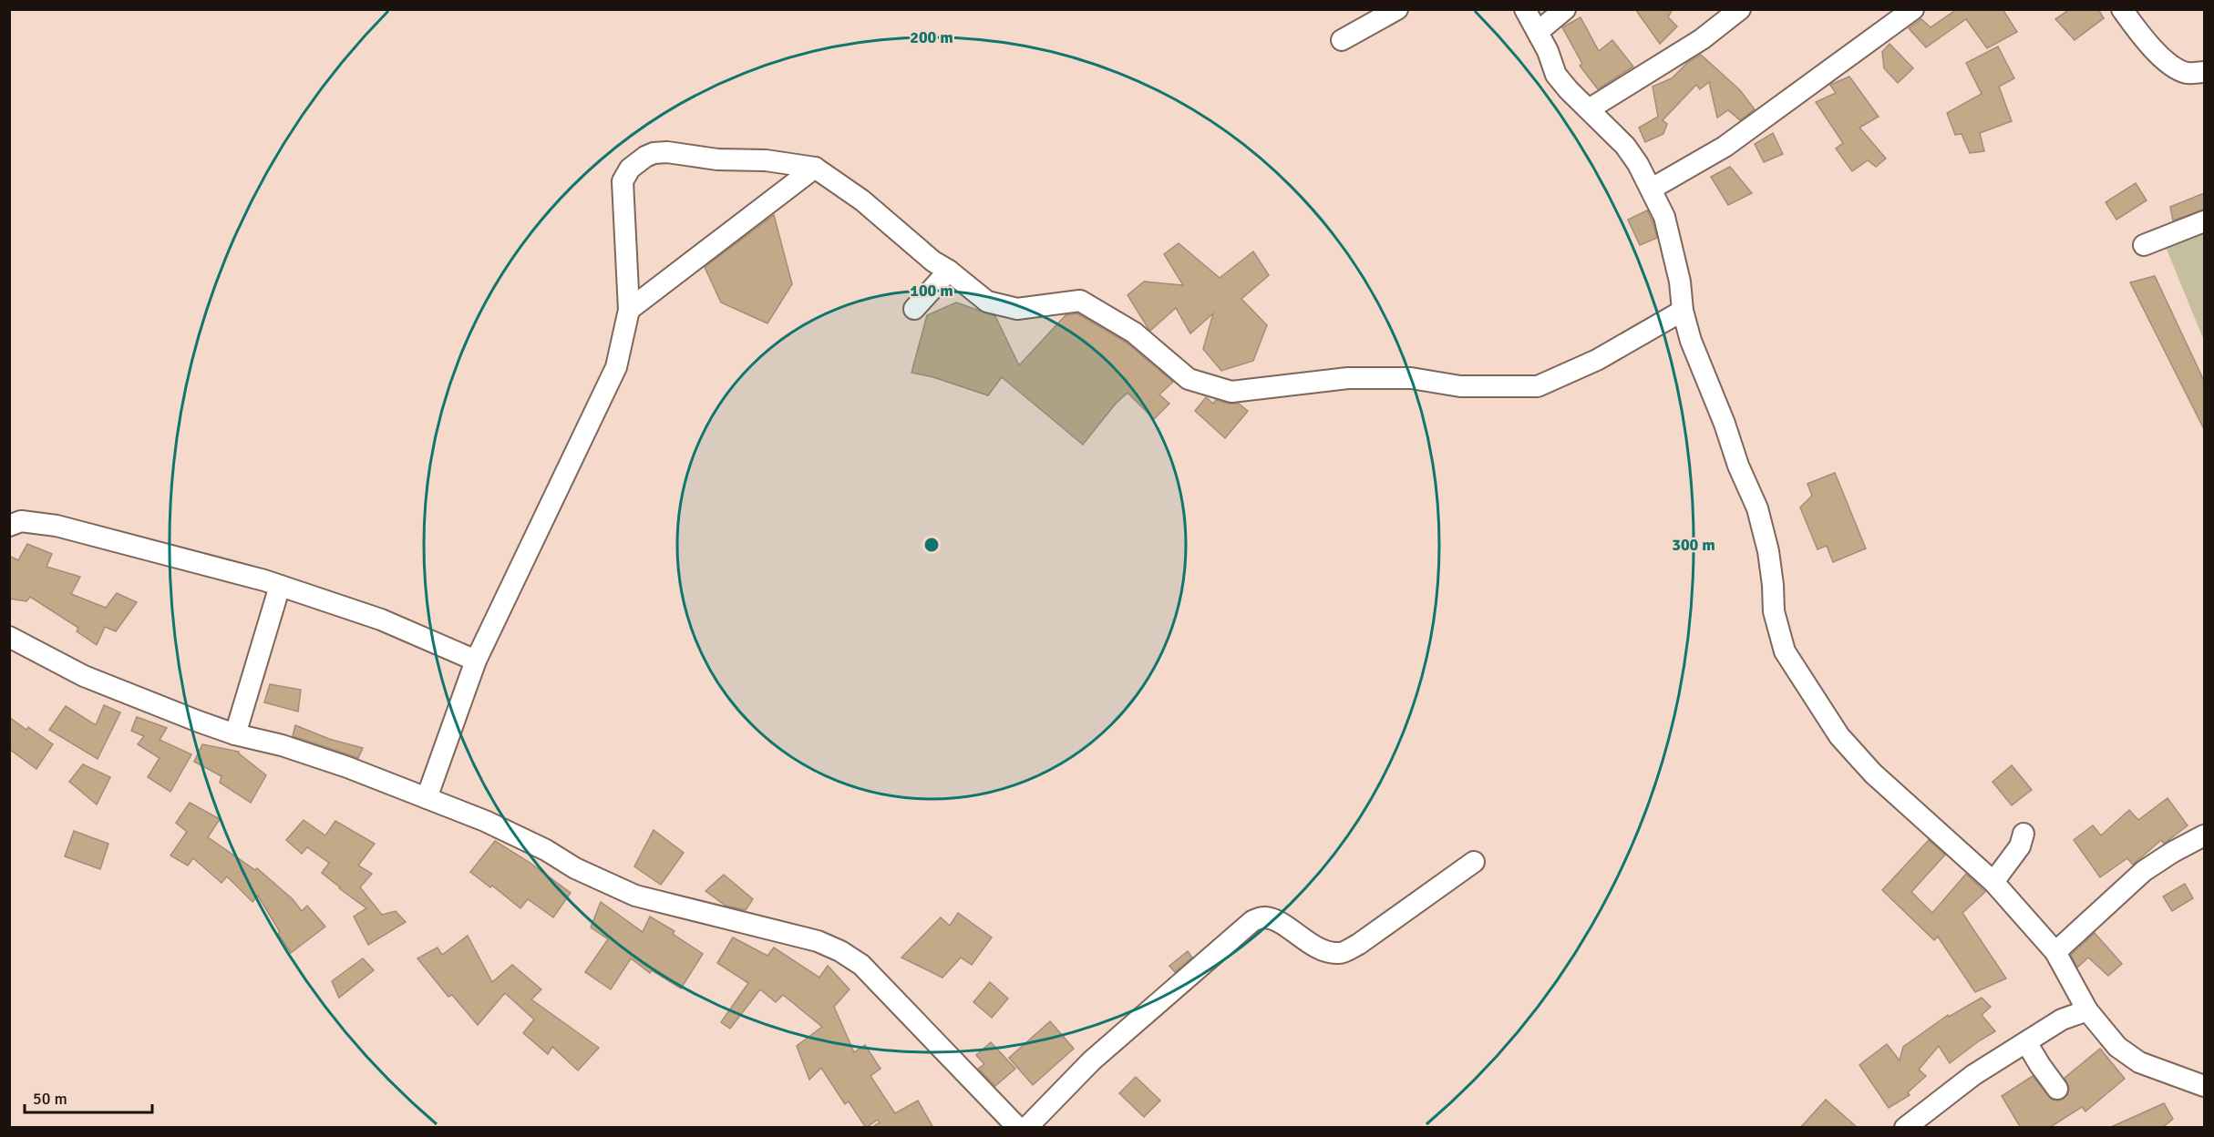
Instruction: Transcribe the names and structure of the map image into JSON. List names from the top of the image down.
{
  "scale_bar": "50 m",
  "rings": ["200 m", "100 m", "300 m"]
}
